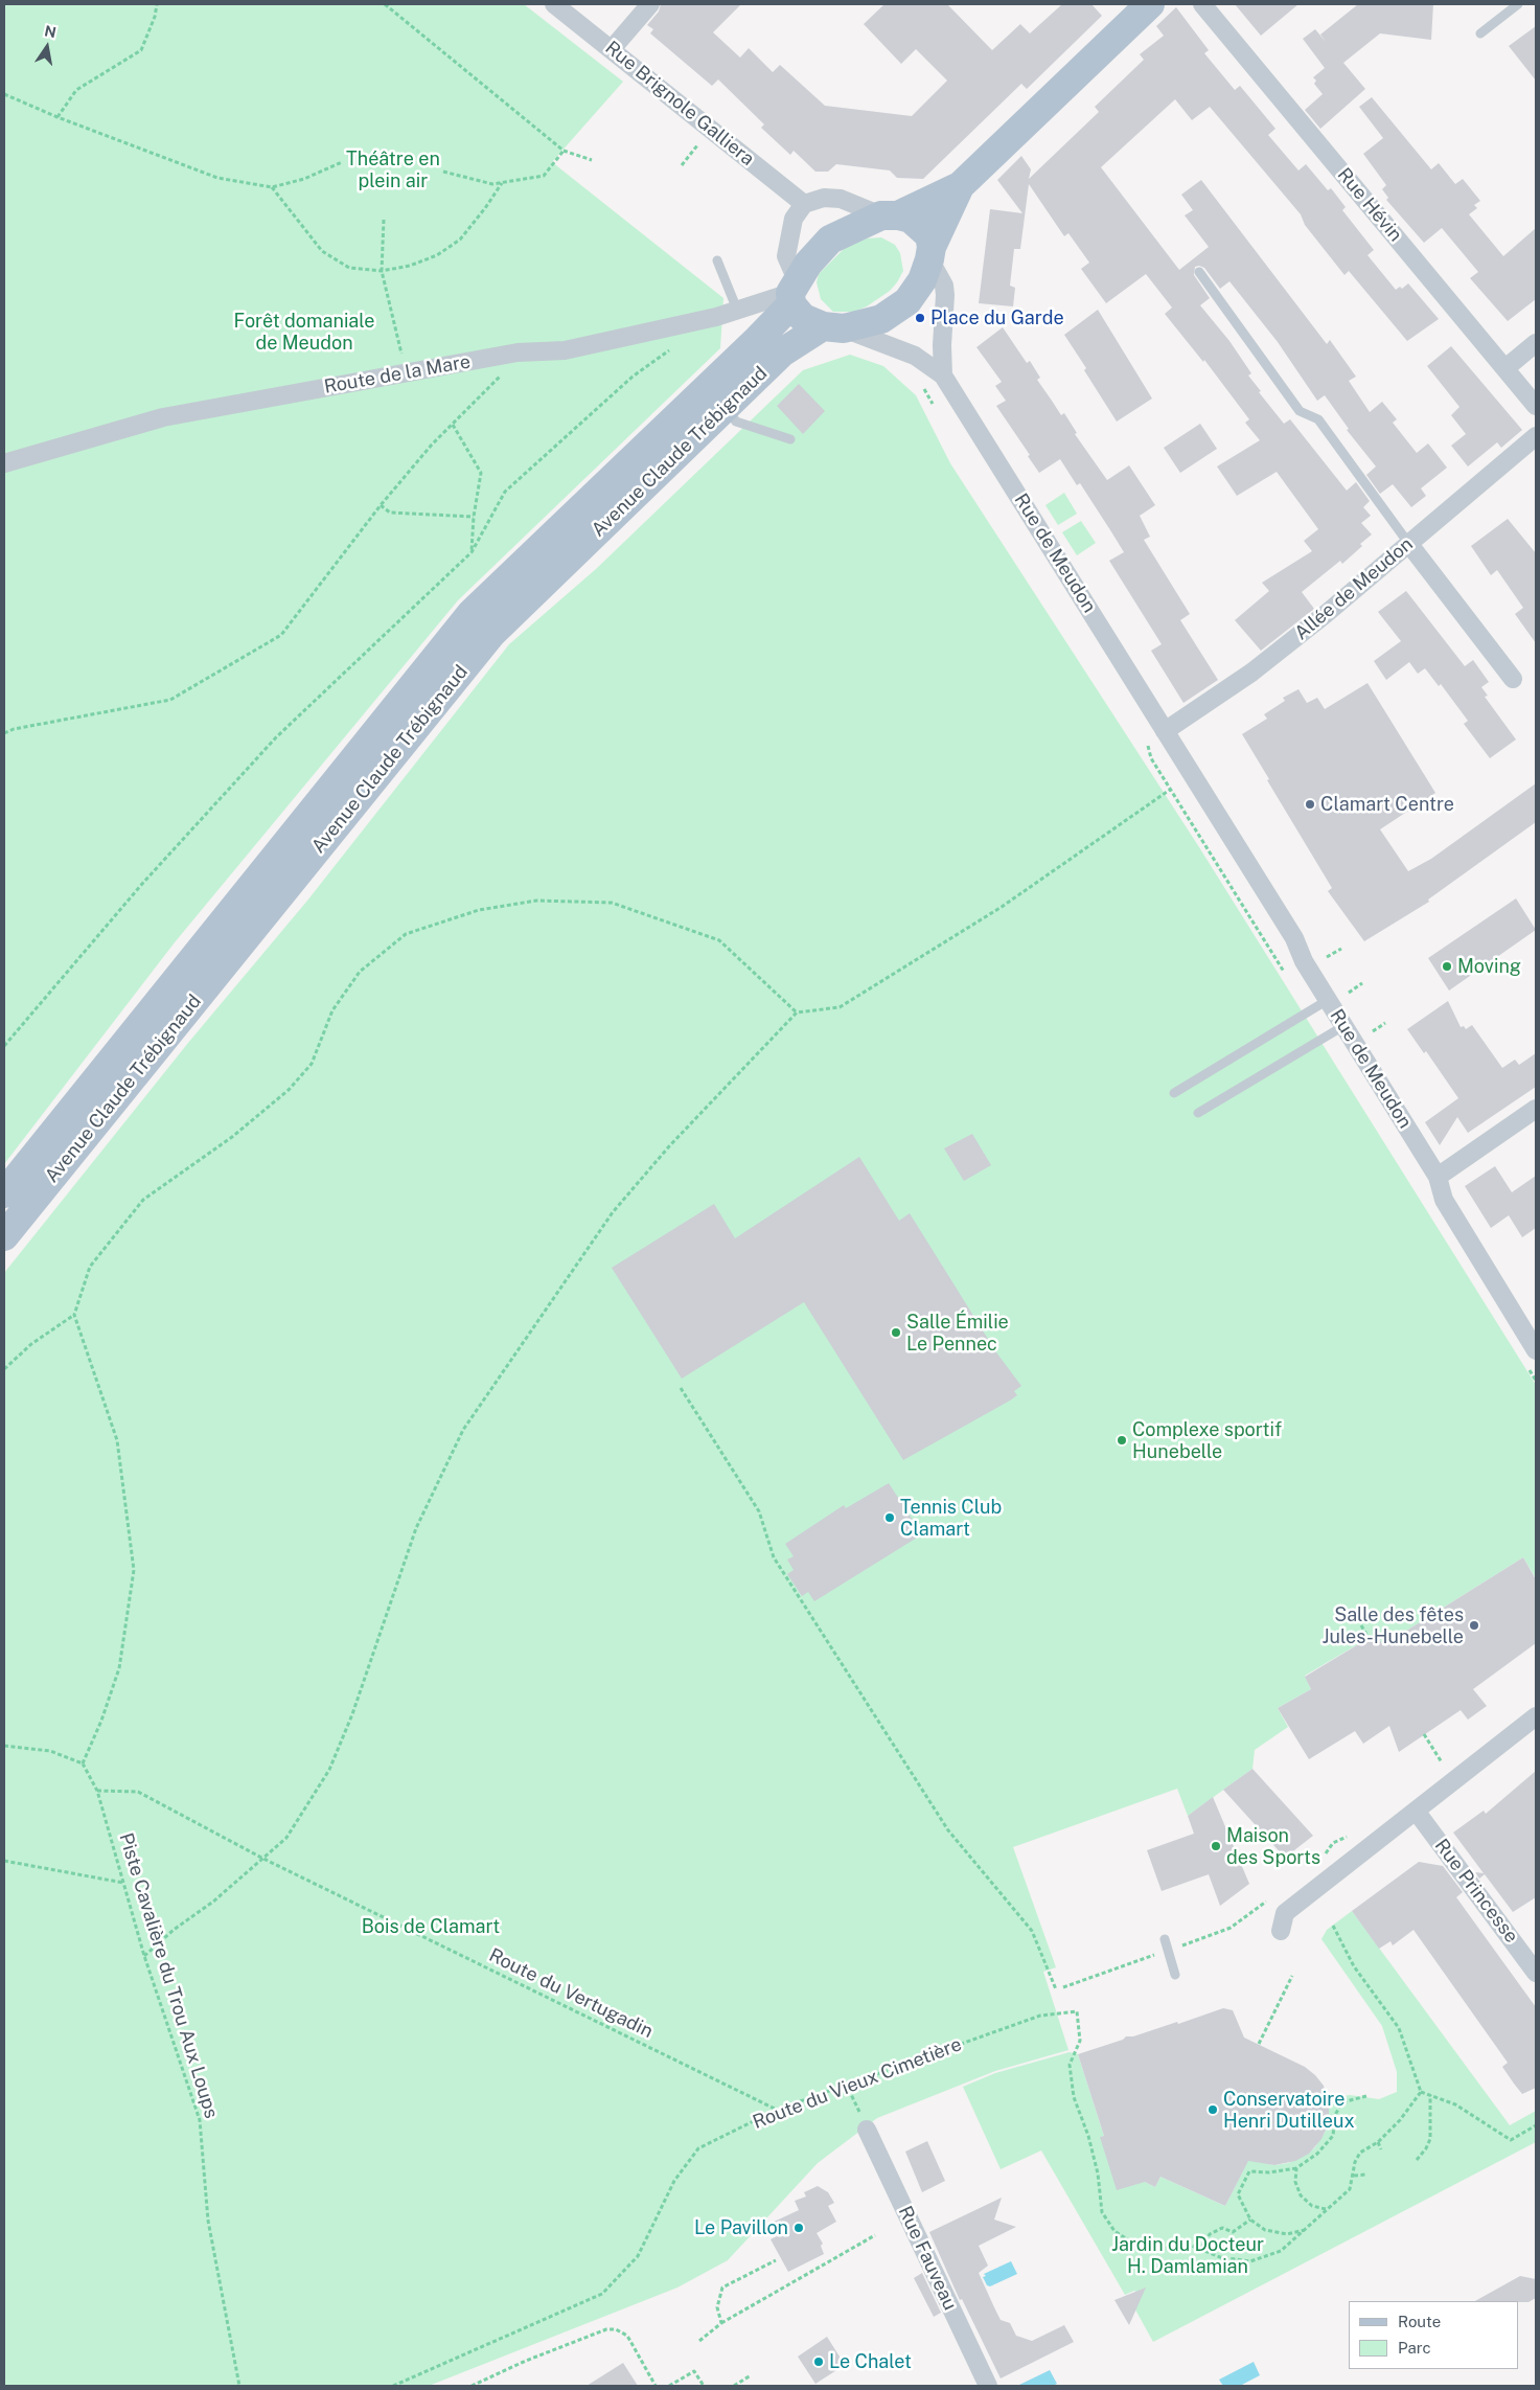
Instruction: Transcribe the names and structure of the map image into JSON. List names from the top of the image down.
{
  "streets": {
    "main road": ["Avenue Claude Trébignaud"],
    "street": [
      "Rue Brignole Galliera",
      "Rue Hévin",
      "Route de la Mare",
      "Rue de Meudon",
      "Allée de Meudon",
      "Rue Princesse",
      "Rue Fauveau"
    ],
    "path": ["Piste Cavalière du Trou Aux Loups", "Route du Vertugadin", "Route du Vieux Cimetière"]
  },
  "crossings": [
    ["Route de la Mare", "Avenue Claude Trébignaud"],
    ["Route de la Mare", "Rue de Meudon"],
    ["Avenue Claude Trébignaud", "Rue de Meudon"],
    ["Rue de Meudon", "Allée de Meudon"],
    ["Piste Cavalière du Trou Aux Loups", "Route du Vertugadin"],
    ["Route du Vertugadin", "Route du Vieux Cimetière"]
  ],
  "parks": [
    "Théâtre en plein air",
    "Forêt domaniale de Meudon",
    "Bois de Clamart",
    "Jardin du Docteur H. Damlamian"
  ],
  "places": [
    "Place du Garde",
    "Clamart Centre",
    "Moving",
    "Salle Émilie Le Pennec",
    "Complexe sportif Hunebelle",
    "Tennis Club Clamart",
    "Salle des fêtes Jules-Hunebelle",
    "Maison des Sports",
    "Conservatoire Henri Dutilleux",
    "Le Pavillon",
    "Le Chalet"
  ],
  "legend": ["Route", "Parc"],
  "north": "top"
}
